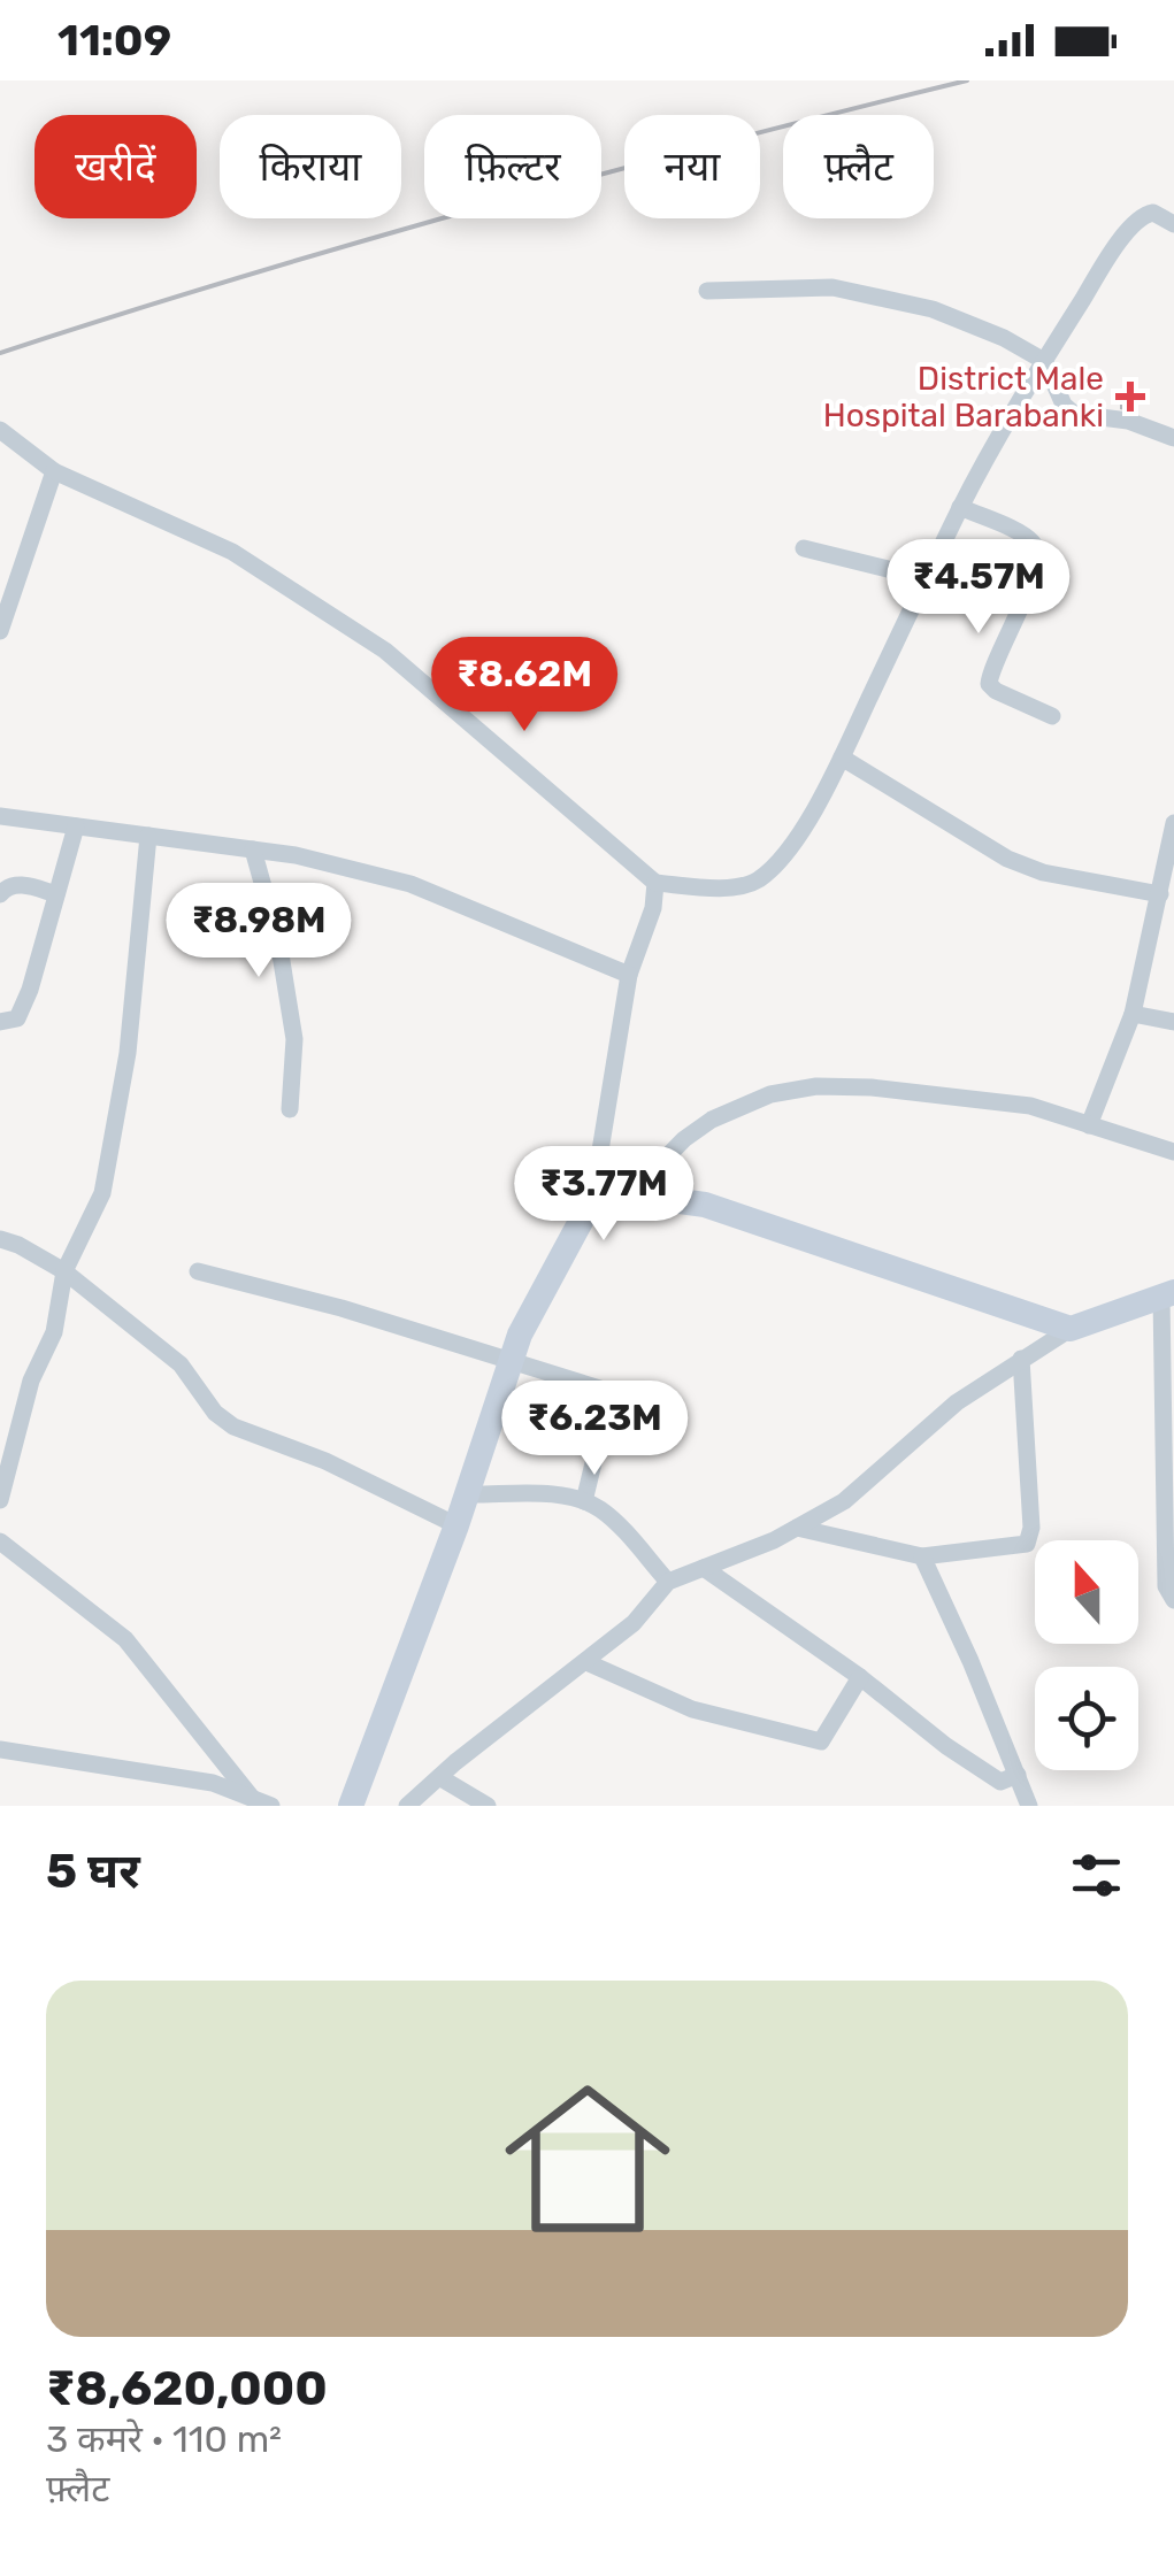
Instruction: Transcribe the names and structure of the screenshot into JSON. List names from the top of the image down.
{
  "places": {
    "health": ["District Male Hospital Barabanki"]
  },
  "north": "top",
  "page": {
    "status": "11:09",
    "chip": [
      "खरीदें",
      "किराया",
      "फ़िल्टर",
      "नया",
      "फ़्लैट"
    ],
    "price": [
      "₹4.57M",
      "₹8.62M",
      "₹8.98M",
      "₹3.77M",
      "₹6.23M"
    ],
    "heading": "5 घर",
    "list": [
      {
        "name": "₹8,620,000",
        "note": "3 कमरे · 110 m² · फ़्लैट"
      }
    ]
  }
}
